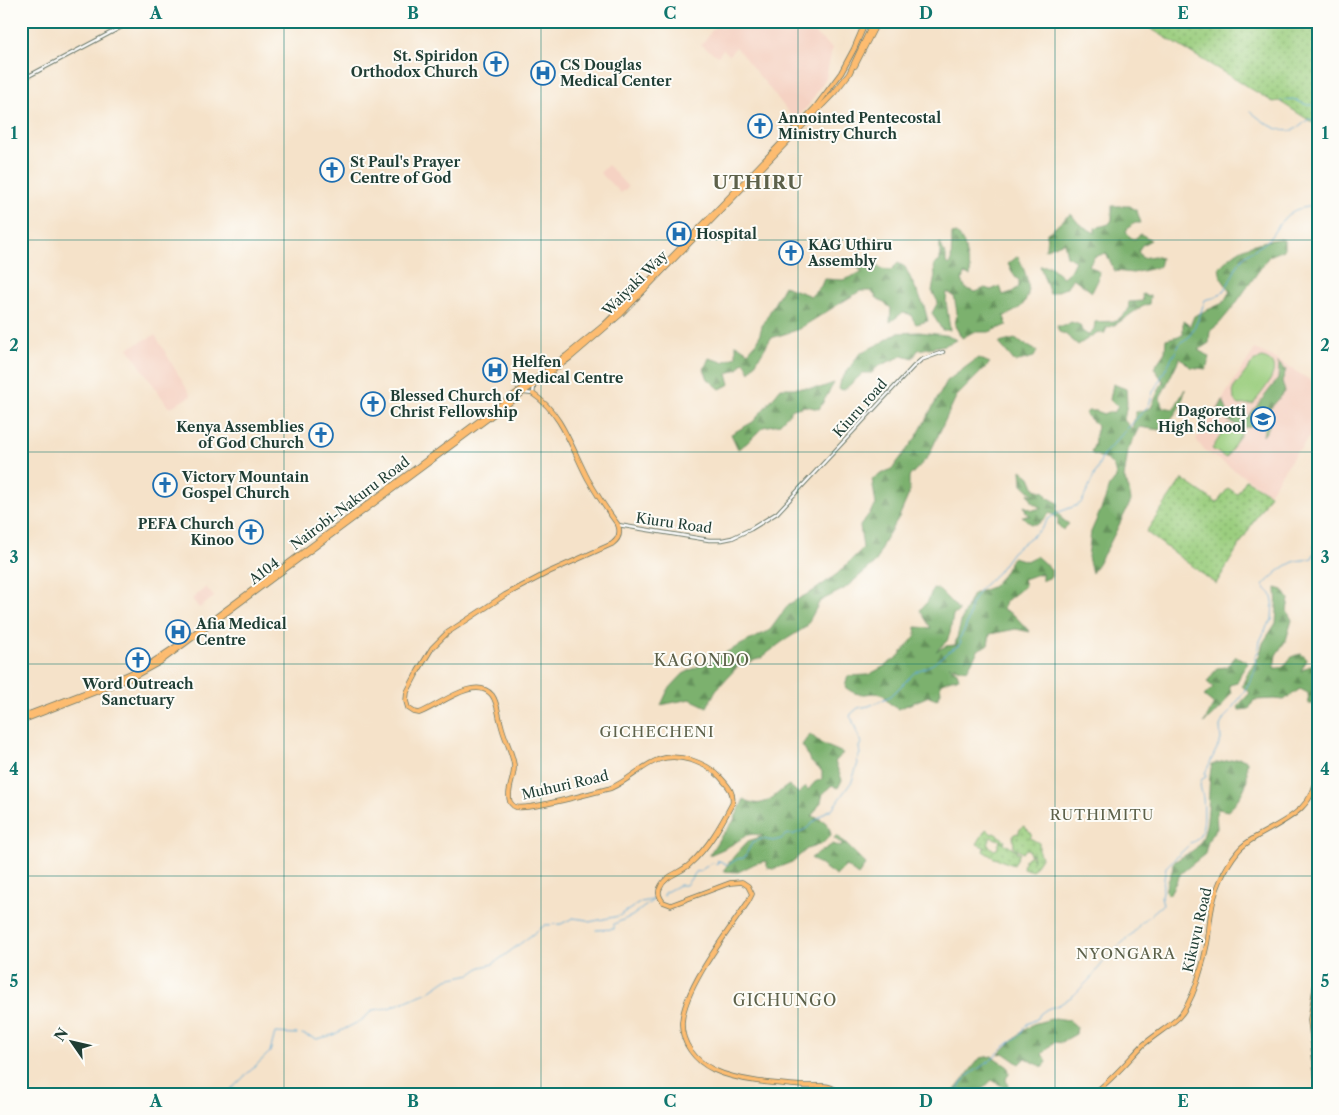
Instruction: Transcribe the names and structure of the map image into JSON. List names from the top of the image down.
{
  "streets": {
    "highway": ["Waiyaki Way", "Nairobi-Nakuru Road"],
    "main road": ["Muhuri Road", "Kikuyu Road"],
    "street": ["Kiuru road", "Kiuru Road"]
  },
  "crossings": [
    ["Waiyaki Way", "Nairobi-Nakuru Road"],
    ["Kiuru road", "Kiuru Road"],
    ["Kiuru Road", "Muhuri Road"]
  ],
  "districts": [
    "UTHIRU",
    "KAGONDO",
    "GICHECHENI",
    "RUTHIMITU",
    "NYONGARA",
    "GICHUNGO"
  ],
  "places": {
    "church": [
      "St. Spiridon Orthodox Church",
      "Annointed Pentecostal Ministry Church",
      "St Paul's Prayer Centre of God",
      "KAG Uthiru Assembly",
      "Blessed Church of Christ Fellowship",
      "Kenya Assemblies of God Church",
      "Victory Mountain Gospel Church",
      "PEFA Church Kinoo",
      "Word Outreach Sanctuary"
    ],
    "hospital": [
      "CS Douglas Medical Center",
      "Hospital",
      "Helfen Medical Centre",
      "Afia Medical Centre"
    ],
    "school or university": ["Dagoretti High School"]
  },
  "north": "top left",
  "grid": {
    "columns": [
      "A",
      "B",
      "C",
      "D",
      "E"
    ],
    "rows": [
      "1",
      "2",
      "3",
      "4",
      "5"
    ]
  }
}
